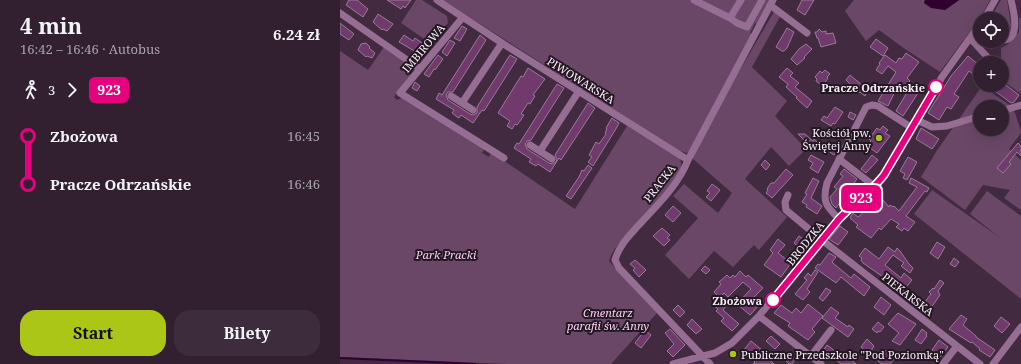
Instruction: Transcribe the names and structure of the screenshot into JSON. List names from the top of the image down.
{
  "streets": {
    "street": [
      "IMBIROWA",
      "PIWOWARSKA",
      "PRACKA",
      "BRODZKA",
      "PIEKARSKA"
    ]
  },
  "crossings": [
    ["IMBIROWA", "PIWOWARSKA"],
    ["PIWOWARSKA", "PRACKA"],
    ["PRACKA", "BRODZKA"],
    ["BRODZKA", "PIEKARSKA"]
  ],
  "parks": ["Park Pracki", "Cmentarz parafii św. Anny"],
  "places": [
    "Pracze Odrzańskie",
    "Kościół pw. Świętej Anny",
    "Zbożowa",
    "Publiczne Przedszkole \"Pod Poziomką\""
  ],
  "lines": ["bus line 923"],
  "page": {
    "heading": ["4 min", "16:42 – 16:46 · Autobus", "6.24 zł"],
    "on_map": "923",
    "map_buttons": ["+", "−"],
    "legs": ["3", "923"],
    "list": [
      {
        "name": "Zbożowa",
        "value": "16:45"
      },
      {
        "name": "Pracze Odrzańskie",
        "value": "16:46"
      }
    ],
    "buttons": ["Start", "Bilety"]
  }
}
